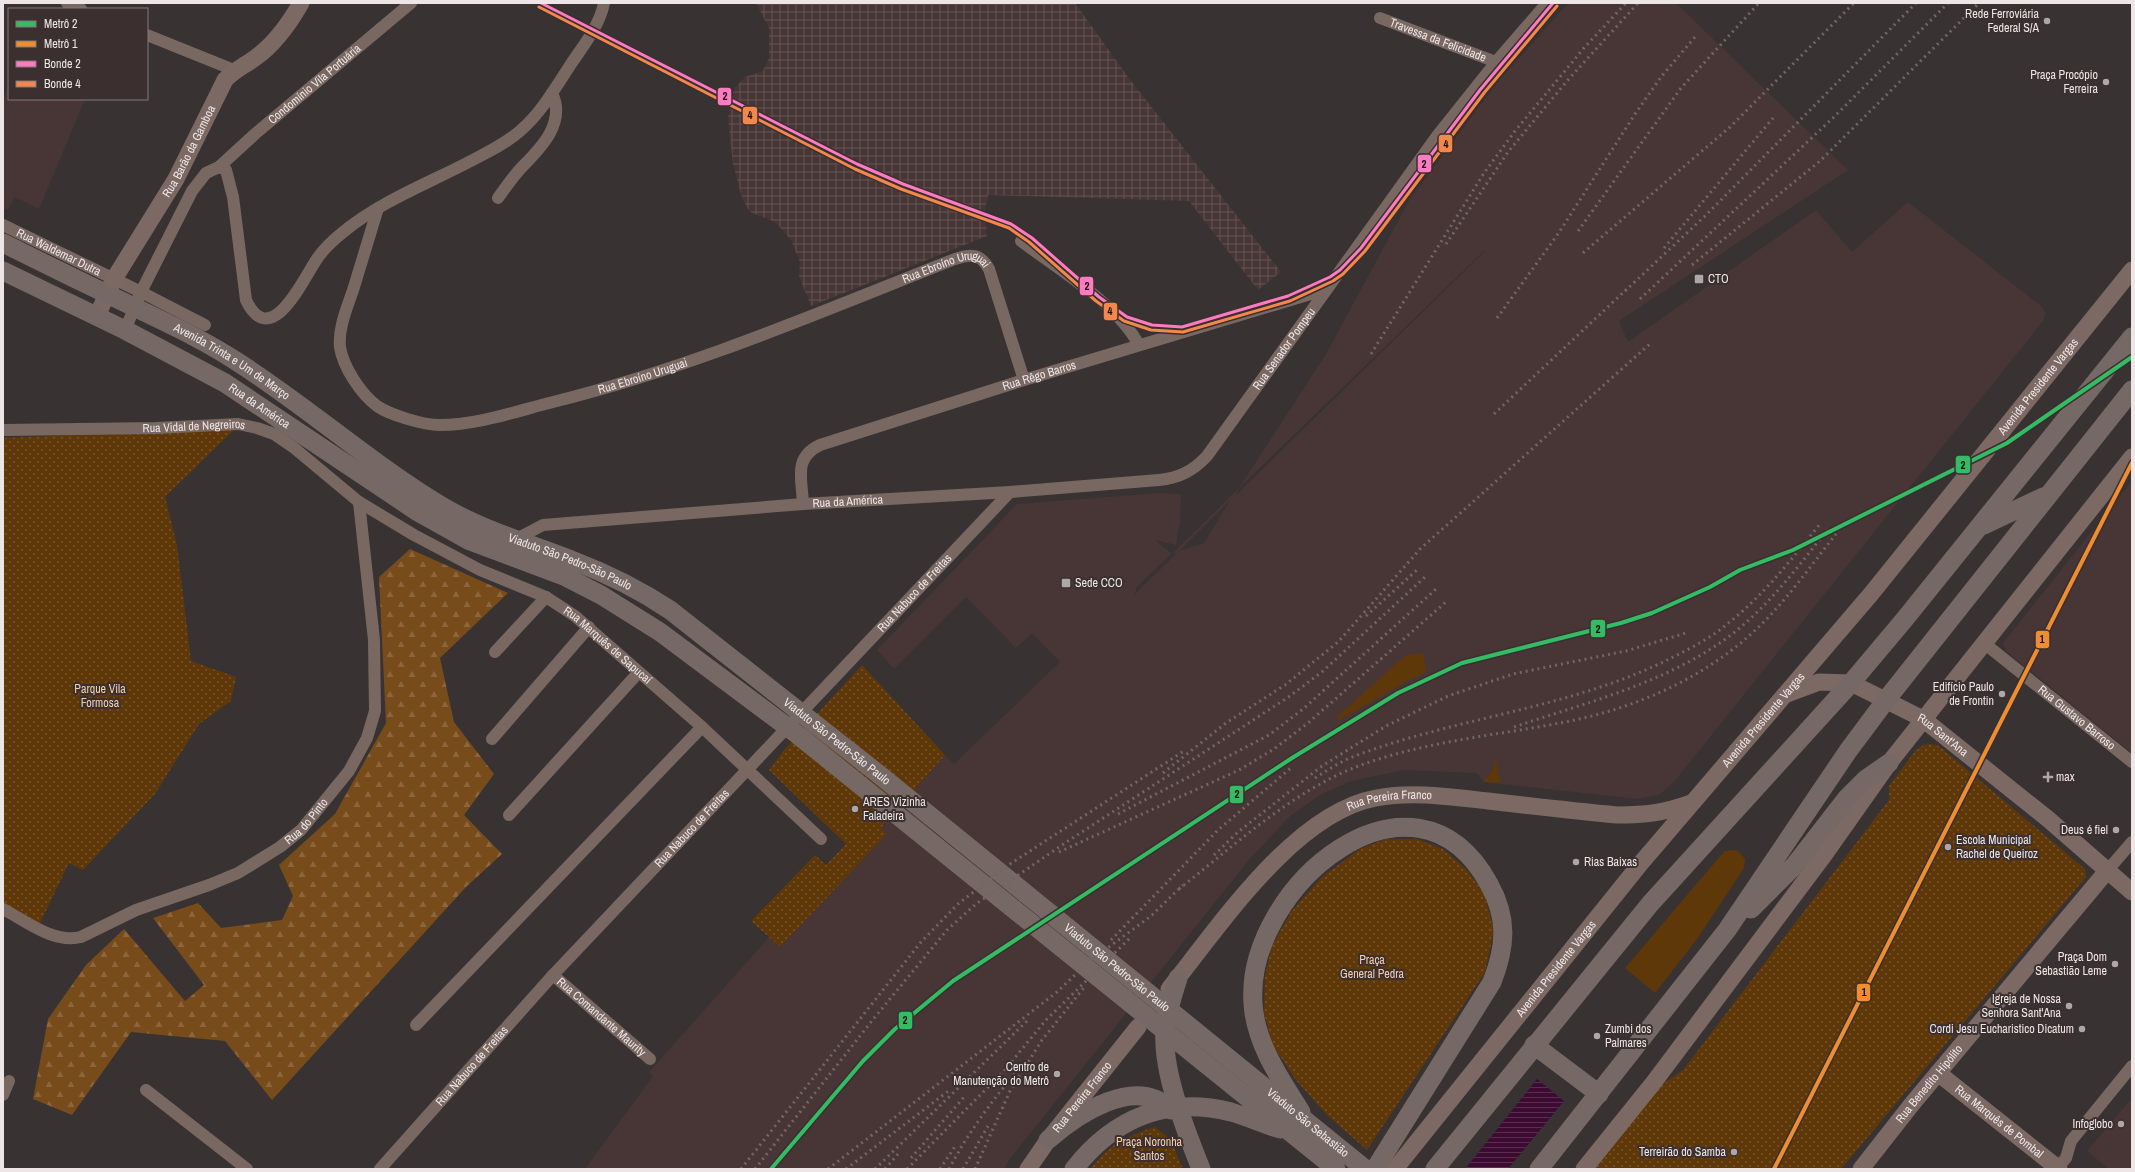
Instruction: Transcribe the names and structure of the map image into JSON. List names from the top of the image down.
{
  "streets": {
    "main road": [
      "Rua Barão da Gamboa",
      "Avenida Trinta e Um de Março",
      "Avenida Presidente Vargas",
      "Rua da América",
      "Viaduto São Pedro-São Paulo",
      "Rua Sant'Ana",
      "Rua Pereira Franco",
      "Rua Benedito Hipólito",
      "Rua Marquês de Pombal",
      "Viaduto São Sebastião"
    ],
    "street": [
      "Travessa da Felicidade",
      "Condomínio Vila Portuária",
      "Rua Waldemar Dutra",
      "Rua Ebroíno Uruguai",
      "Rua Senador Pompeu",
      "Rua Rêgo Barros",
      "Rua Vidal de Negreiros",
      "Rua Nabuco de Freitas",
      "Rua Marquês de Sapucaí",
      "Rua Gustavo Barroso",
      "Rua do Pinto",
      "Rua Comandante Maurity"
    ]
  },
  "crossings": [
    ["Travessa da Felicidade", "Rua Senador Pompeu"],
    ["Condomínio Vila Portuária", "Rua Waldemar Dutra"],
    ["Condomínio Vila Portuária", "Rua da América"],
    ["Rua Barão da Gamboa", "Rua Waldemar Dutra"],
    ["Rua Barão da Gamboa", "Rua da América"],
    ["Rua Ebroíno Uruguai", "Rua Rêgo Barros"],
    ["Rua Senador Pompeu", "Rua Rêgo Barros"],
    ["Rua Senador Pompeu", "Rua da América"],
    ["Avenida Trinta e Um de Março", "Viaduto São Pedro-São Paulo"],
    ["Rua Rêgo Barros", "Rua da América"],
    ["Avenida Presidente Vargas", "Rua Sant'Ana"],
    ["Avenida Presidente Vargas", "Rua Pereira Franco"],
    ["Rua da América", "Viaduto São Pedro-São Paulo"],
    ["Rua da América", "Rua Nabuco de Freitas"],
    ["Rua Vidal de Negreiros", "Rua Marquês de Sapucaí"],
    ["Rua Vidal de Negreiros", "Rua do Pinto"],
    ["Viaduto São Pedro-São Paulo", "Viaduto São Sebastião"],
    ["Rua Nabuco de Freitas", "Rua Marquês de Sapucaí"],
    ["Rua Nabuco de Freitas", "Rua Comandante Maurity"],
    ["Rua Marquês de Sapucaí", "Rua do Pinto"],
    ["Rua Sant'Ana", "Rua Benedito Hipólito"],
    ["Rua Benedito Hipólito", "Rua Marquês de Pombal"]
  ],
  "parks": ["Parque Vila Formosa", "Praça General Pedra", "Praça Noronha Santos"],
  "places": {
    "other": [
      "Rede Ferroviária Federal S/A",
      "Praça Procópio Ferreira",
      "Edifício Paulo de Frontin",
      "ARES Vizinha Faladeira",
      "Deus é fiel",
      "Escola Municipal Rachel de Queiroz",
      "Rias Baixas",
      "Praça Dom Sebastião Leme",
      "Igreja de Nossa Senhora Sant'Ana",
      "Cordi Jesu Eucharistico Dicatum",
      "Zumbi dos Palmares",
      "Centro de Manutenção do Metrô",
      "Infoglobo",
      "Terreirão do Samba"
    ],
    "transit": ["CTO", "Sede CCO"],
    "health": ["max"]
  },
  "lines": [
    "tram line 2",
    "tram line 4",
    "metro line 2",
    "metro line 1"
  ],
  "legend": [
    "Metrô 2",
    "Metrô 1",
    "Bonde 2",
    "Bonde 4"
  ]
}
